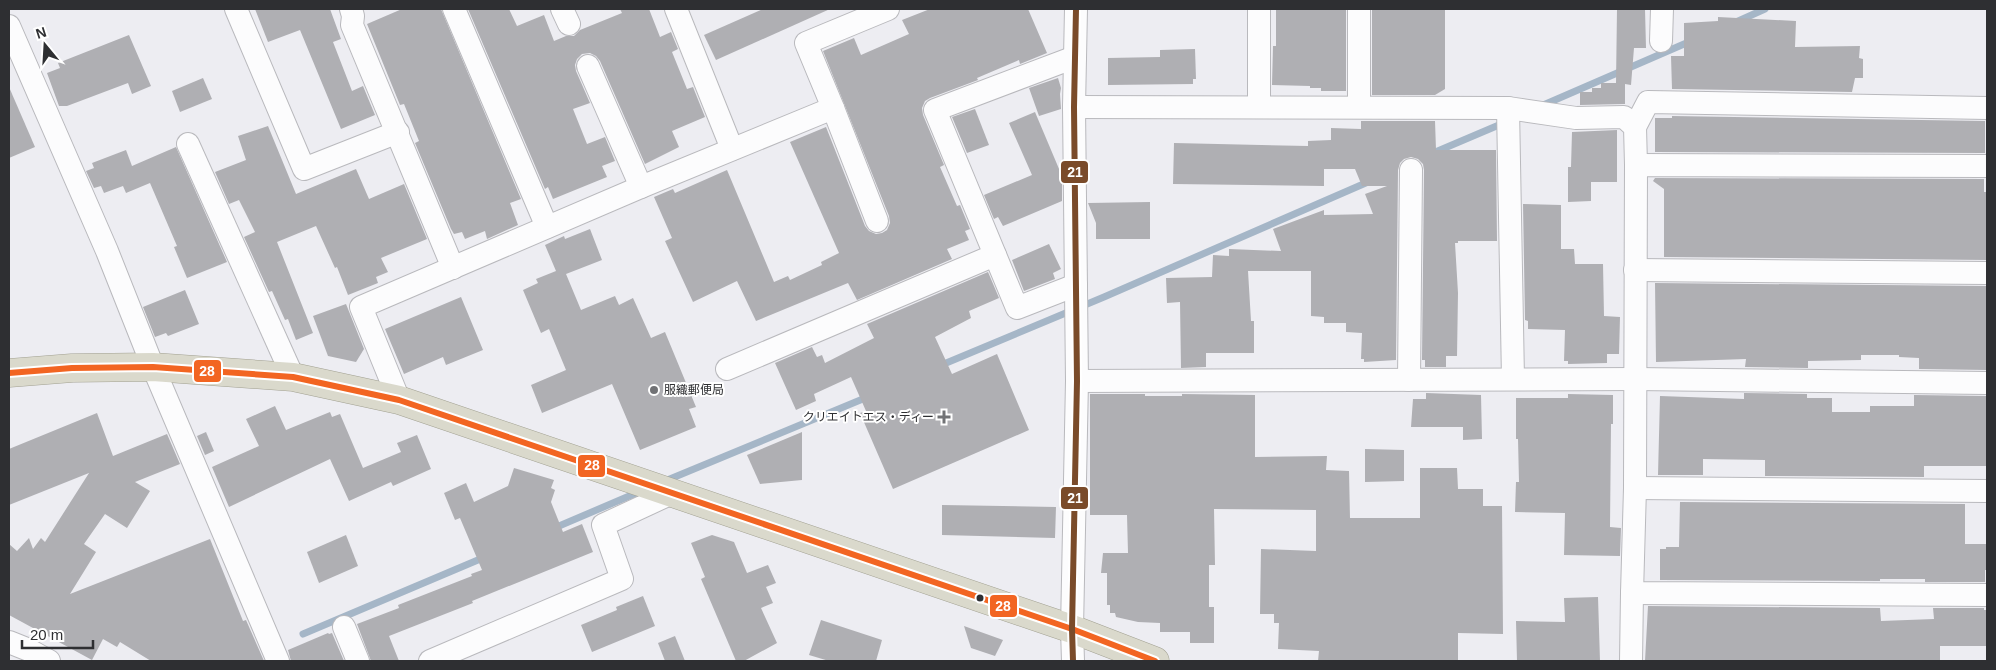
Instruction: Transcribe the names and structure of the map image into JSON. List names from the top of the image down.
{
  "places": {
    "other": ["服織郵便局"],
    "health": ["クリエイトエス・ディー"]
  },
  "lines": ["transit line 21", "transit line 28"],
  "scale_bar": "20 m",
  "north": "top"
}
